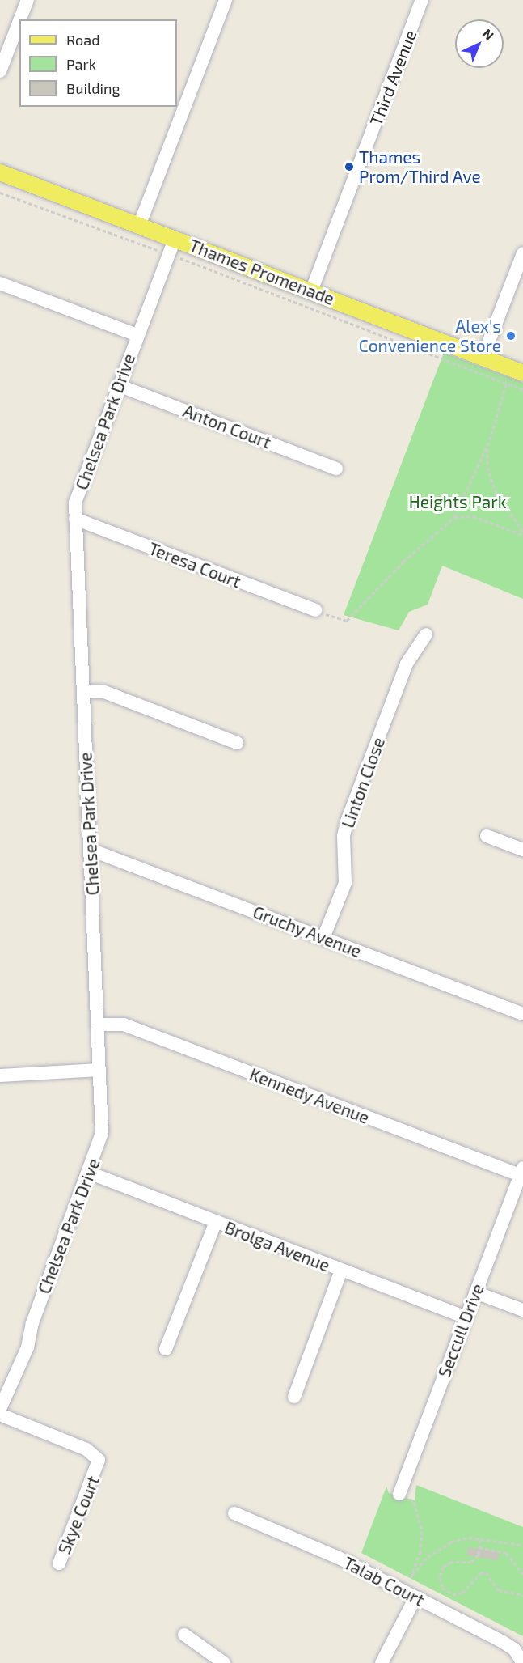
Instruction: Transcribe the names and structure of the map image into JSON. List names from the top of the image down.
{
  "streets": {
    "main road": ["Thames Promenade"],
    "street": [
      "Third Avenue",
      "Chelsea Park Drive",
      "Anton Court",
      "Teresa Court",
      "Linton Close",
      "Gruchy Avenue",
      "Kennedy Avenue",
      "Brolga Avenue",
      "Seccull Drive",
      "Skye Court",
      "Talab Court"
    ]
  },
  "crossings": [
    ["Third Avenue", "Thames Promenade"],
    ["Thames Promenade", "Chelsea Park Drive"],
    ["Chelsea Park Drive", "Anton Court"],
    ["Chelsea Park Drive", "Teresa Court"],
    ["Chelsea Park Drive", "Gruchy Avenue"],
    ["Chelsea Park Drive", "Kennedy Avenue"],
    ["Chelsea Park Drive", "Brolga Avenue"],
    ["Linton Close", "Gruchy Avenue"],
    ["Kennedy Avenue", "Seccull Drive"],
    ["Brolga Avenue", "Seccull Drive"]
  ],
  "parks": ["Heights Park"],
  "places": ["Thames Prom/Third Ave", "Alex's Convenience Store"],
  "legend": ["Road", "Park", "Building"],
  "north": "top right"
}
